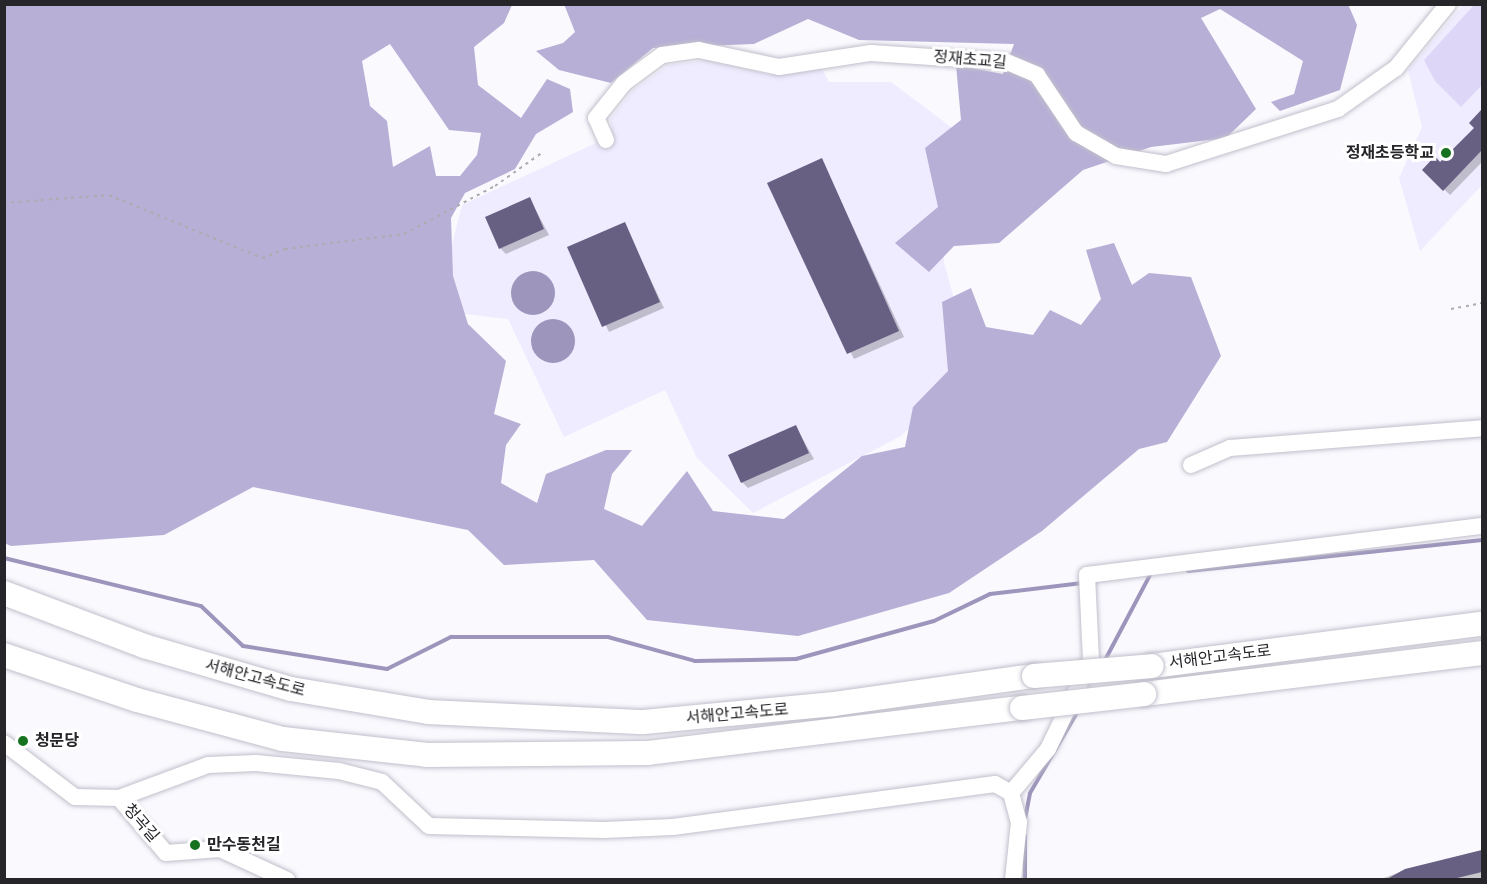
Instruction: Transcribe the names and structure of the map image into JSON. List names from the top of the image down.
{
  "streets": {
    "highway": ["서해안고속도로"],
    "street": ["정재초교길", "청곡길"]
  },
  "places": ["정재초등학교", "청문당", "만수동천길"]
}
